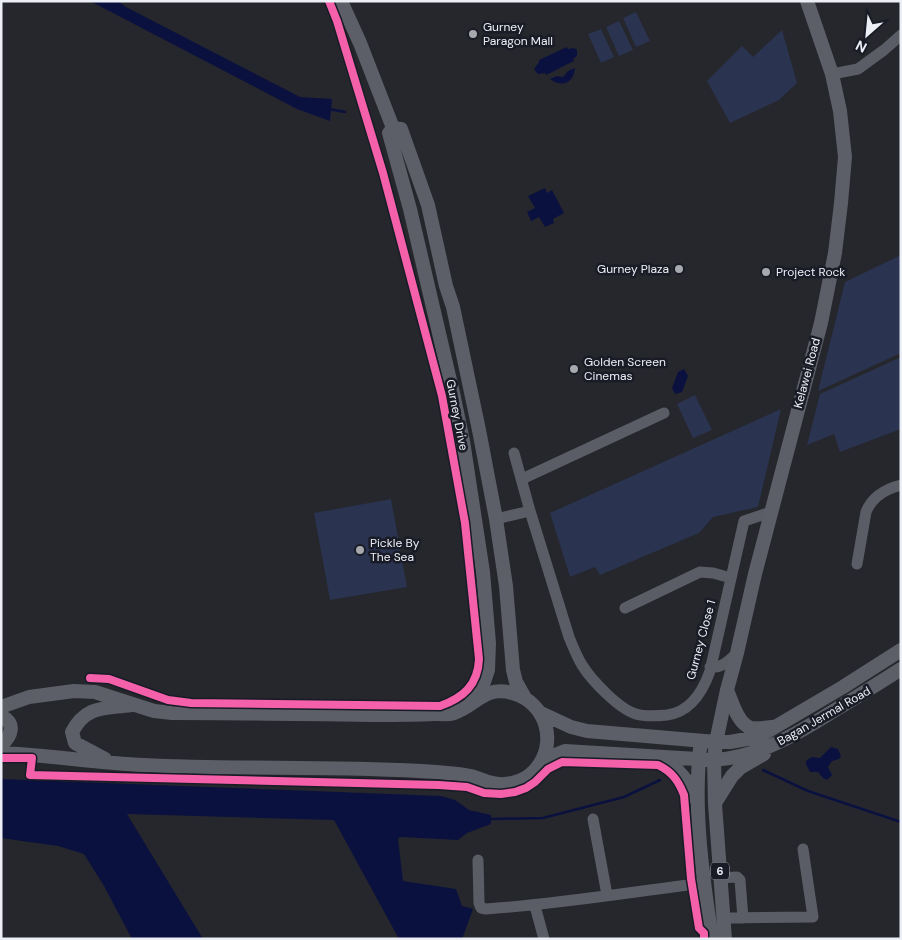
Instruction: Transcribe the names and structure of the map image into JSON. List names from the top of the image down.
{
  "streets": {
    "main road": [
      "Kelawei Road",
      "Gurney Drive",
      "Bagan Jermal Road",
      "6"
    ],
    "street": ["Gurney Close 1"]
  },
  "crossings": [
    ["Kelawei Road", "Gurney Close 1"],
    ["Kelawei Road", "Bagan Jermal Road"],
    ["Kelawei Road", "6"],
    ["Bagan Jermal Road", "6"]
  ],
  "places": [
    "Gurney Paragon Mall",
    "Gurney Plaza",
    "Project Rock",
    "Golden Screen Cinemas",
    "Pickle By The Sea"
  ],
  "north": "bottom left"
}
